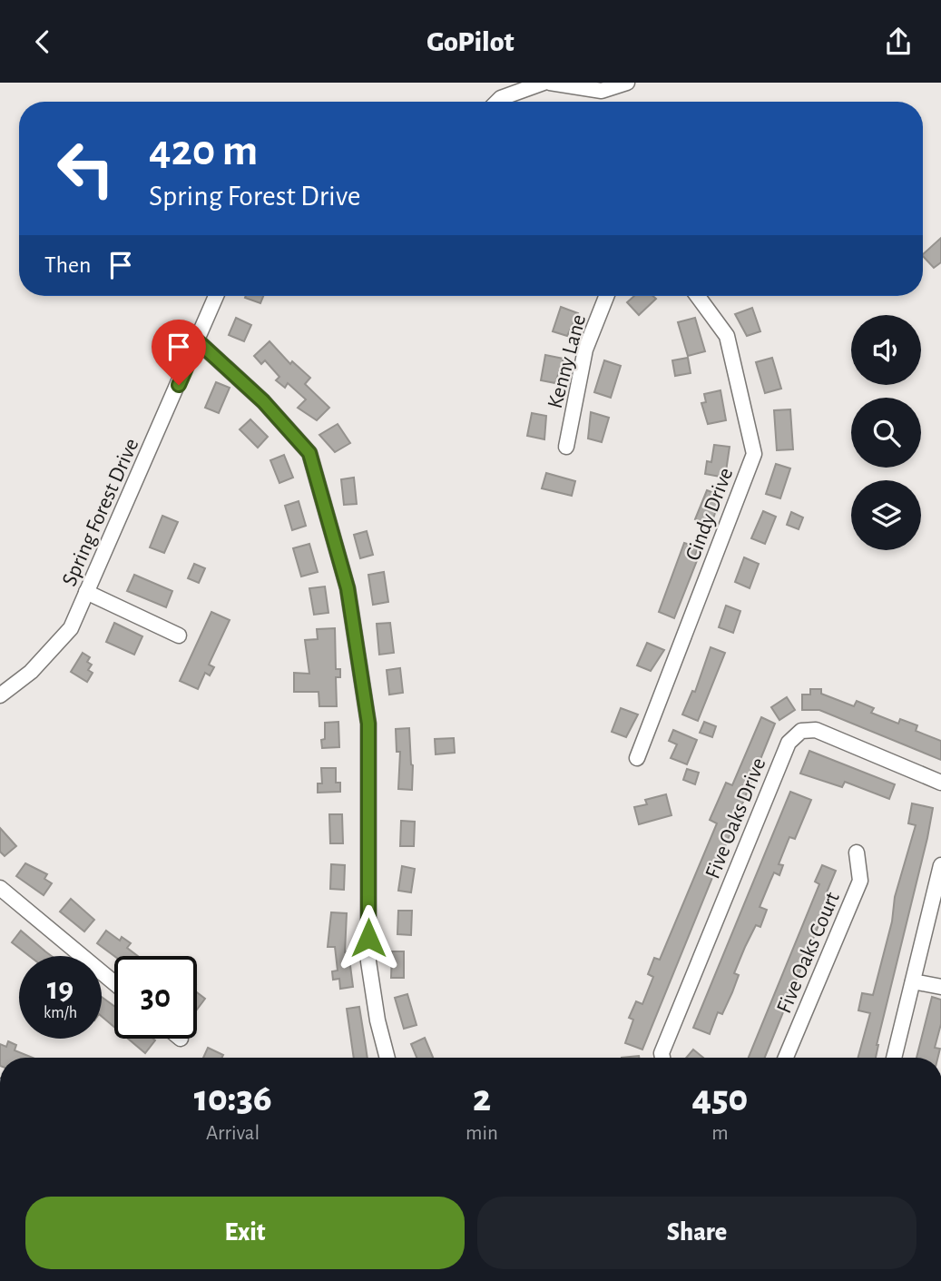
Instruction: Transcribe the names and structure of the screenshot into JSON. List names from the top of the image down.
{
  "streets": {
    "street": [
      "Kenny Lane",
      "Spring Forest Drive",
      "Cindy Drive",
      "Five Oaks Drive",
      "Five Oaks Court"
    ]
  },
  "page": {
    "header": "GoPilot",
    "turn": ["420 m", "Spring Forest Drive"],
    "then": "Then",
    "speed": "19 km/h",
    "limit": "30",
    "eta": [
      "10:36",
      "Arrival",
      "2",
      "min",
      "450",
      "m"
    ],
    "buttons": ["Exit", "Share"]
  }
}
